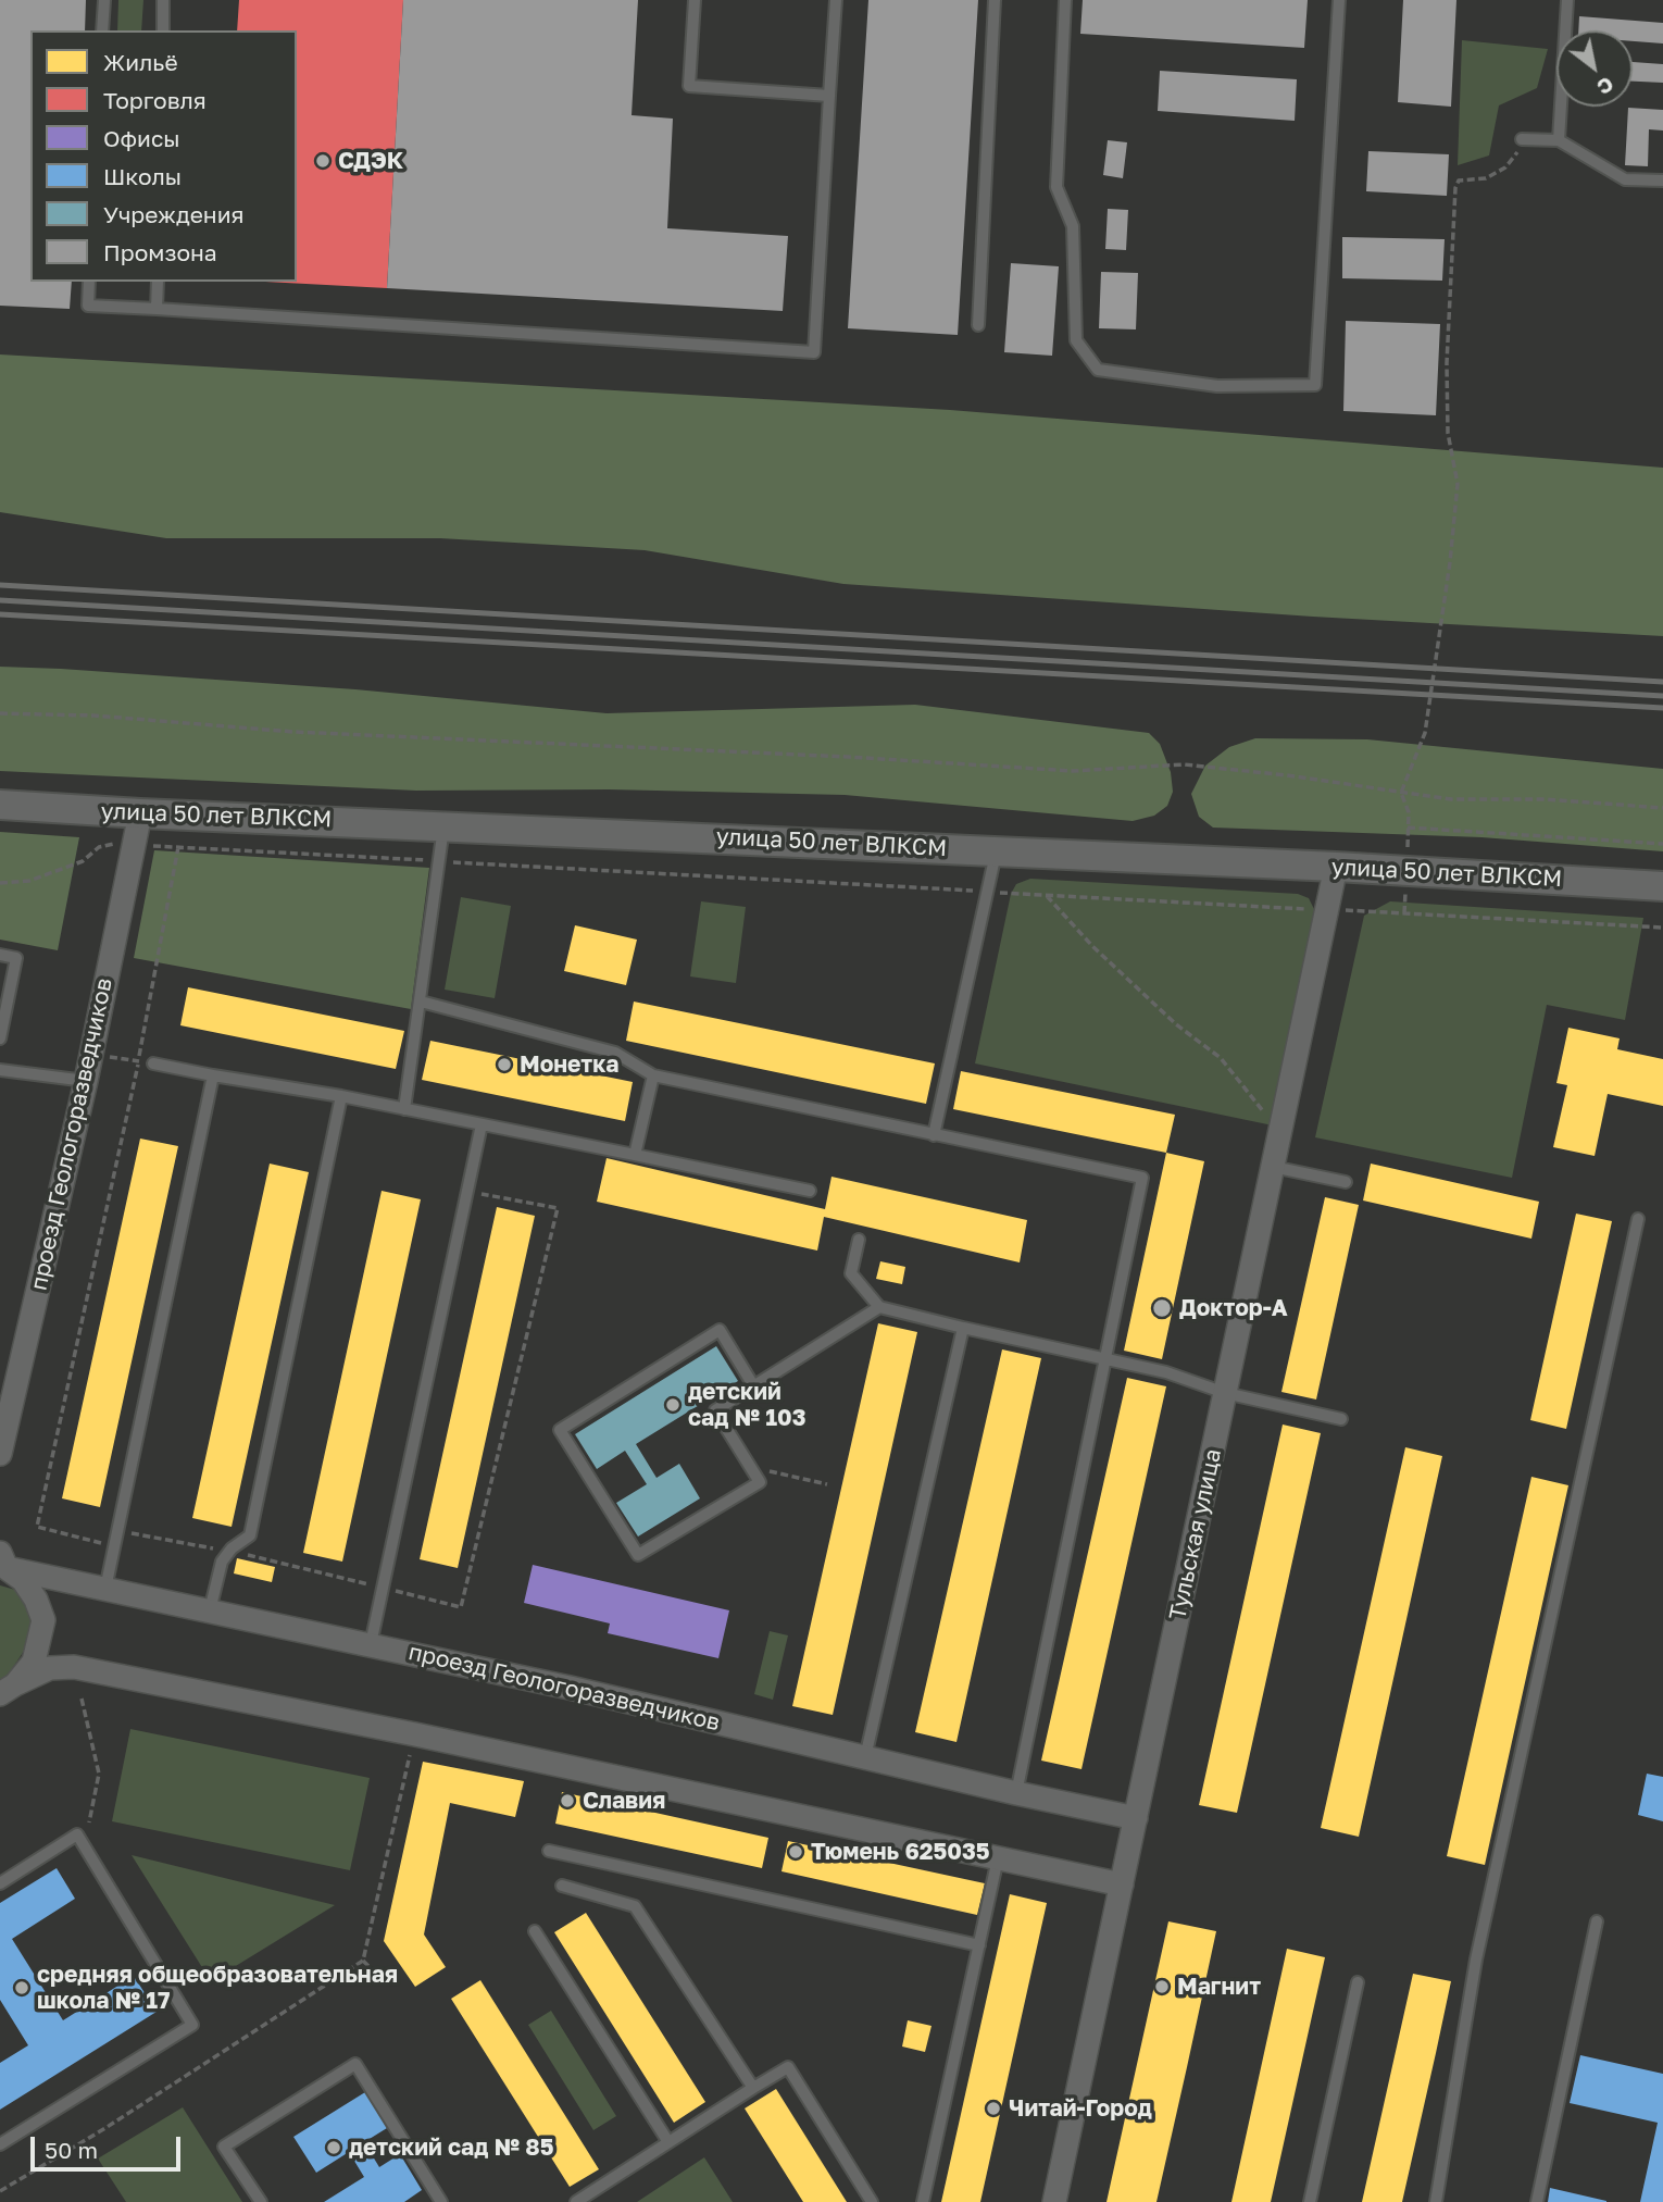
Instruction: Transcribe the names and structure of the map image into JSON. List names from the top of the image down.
{
  "streets": {
    "street": ["улица 50 лет ВЛКСМ", "проезд Геологоразведчиков", "Тульская улица"]
  },
  "crossings": [
    ["улица 50 лет ВЛКСМ", "проезд Геологоразведчиков"],
    ["улица 50 лет ВЛКСМ", "Тульская улица"],
    ["проезд Геологоразведчиков", "Тульская улица"]
  ],
  "places": [
    "СДЭК",
    "Монетка",
    "Доктор-А",
    "детский сад № 103",
    "Славия",
    "Тюмень 625035",
    "Магнит",
    "средняя общеобразовательная школа № 17",
    "Читай-Город",
    "детский сад № 85"
  ],
  "legend": [
    "Жильё",
    "Торговля",
    "Офисы",
    "Школы",
    "Учреждения",
    "Промзона"
  ],
  "scale_bar": "50 m",
  "north": "bottom right"
}
